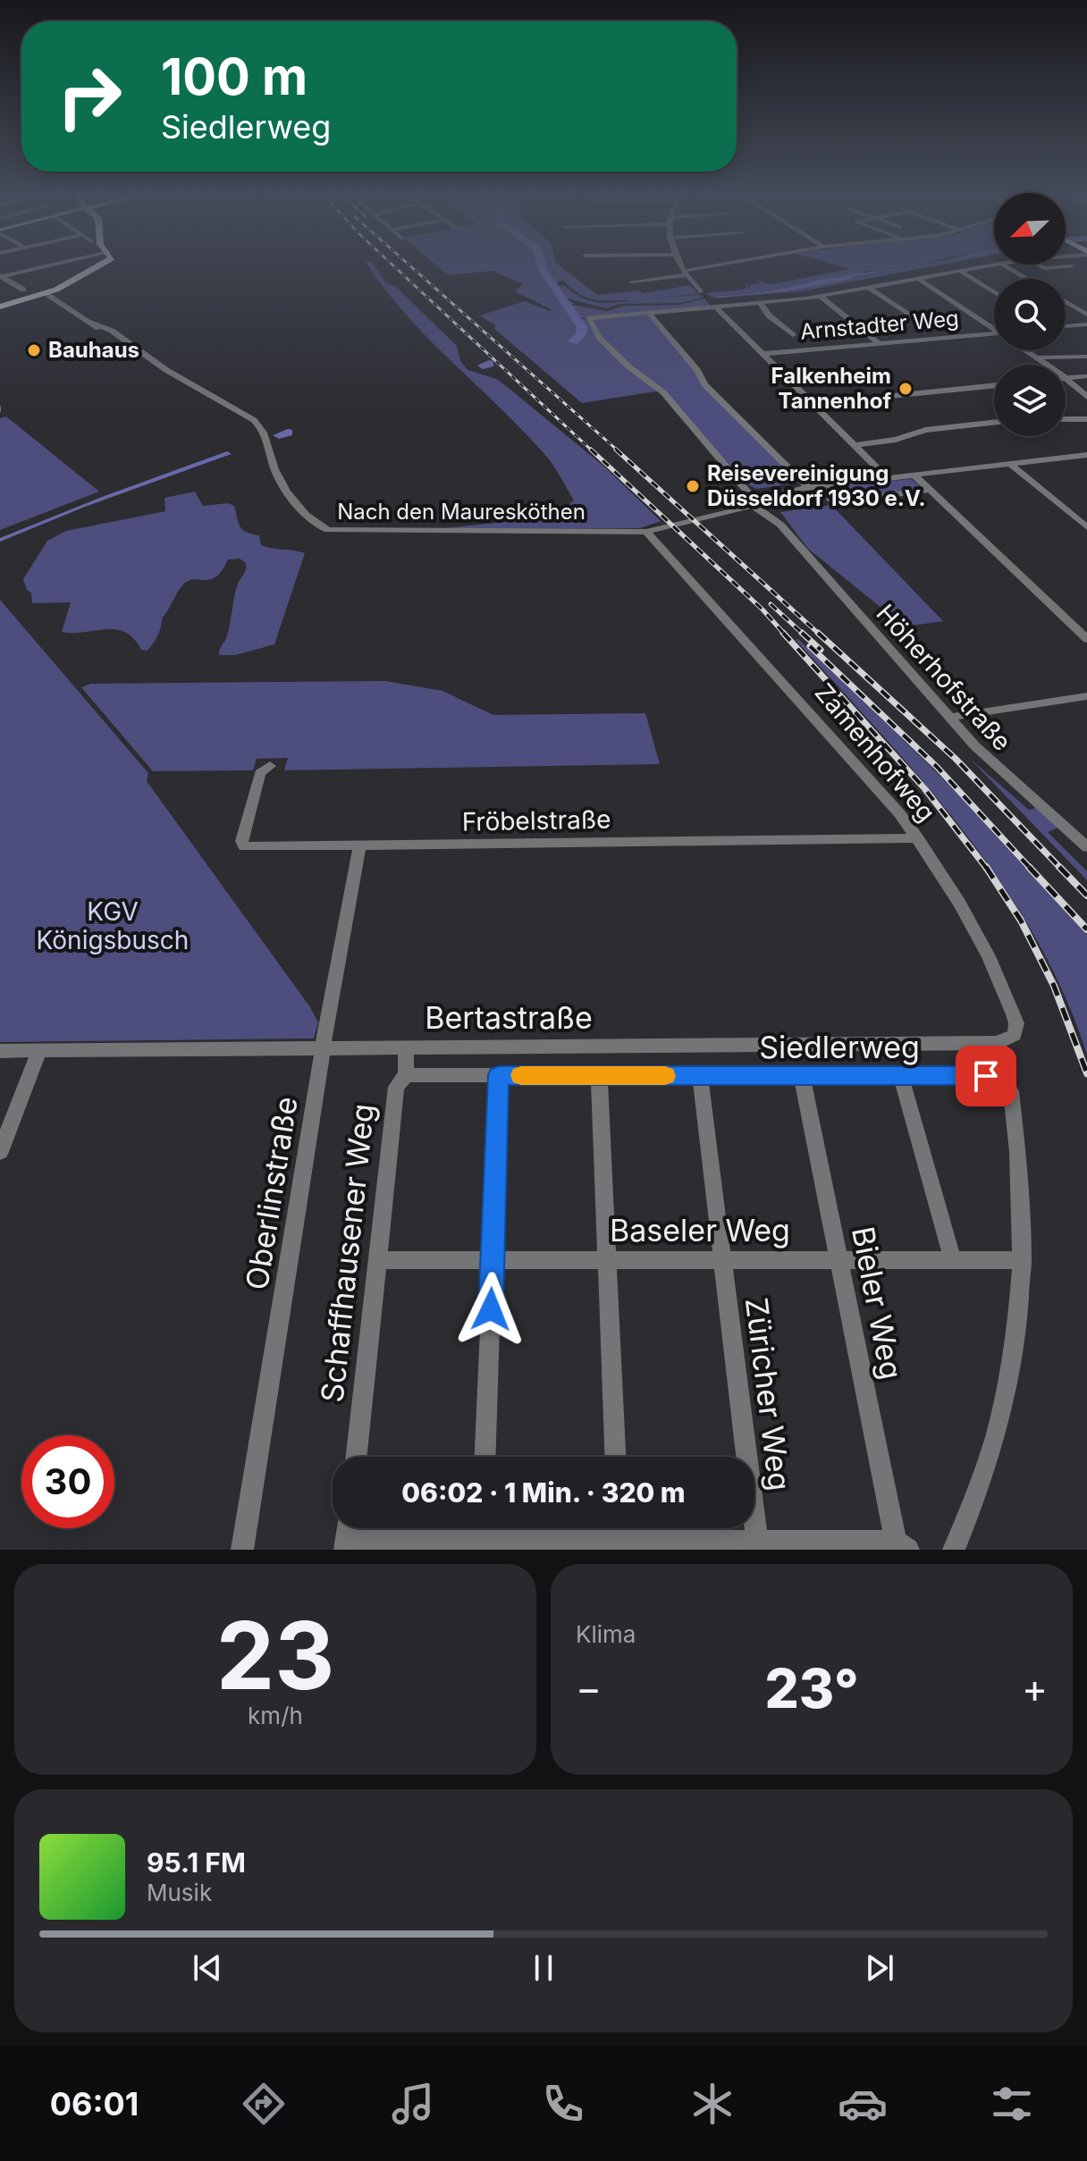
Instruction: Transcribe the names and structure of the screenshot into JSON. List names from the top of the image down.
{
  "streets": {
    "street": [
      "Arnstadter Weg",
      "Nach den Mauresköthen",
      "Höherhofstraße",
      "Zamenhofweg",
      "Fröbelstraße",
      "Bertastraße",
      "Siedlerweg",
      "Oberlinstraße",
      "Baseler Weg",
      "Schaffhausener Weg",
      "Bieler Weg",
      "Züricher Weg"
    ]
  },
  "crossings": [
    ["Nach den Mauresköthen", "Höherhofstraße"],
    ["Nach den Mauresköthen", "Zamenhofweg"],
    ["Zamenhofweg", "Fröbelstraße"],
    ["Zamenhofweg", "Bertastraße"],
    ["Fröbelstraße", "Oberlinstraße"],
    ["Bertastraße", "Oberlinstraße"],
    ["Bertastraße", "Schaffhausener Weg"],
    ["Siedlerweg", "Baseler Weg"],
    ["Siedlerweg", "Schaffhausener Weg"],
    ["Siedlerweg", "Bieler Weg"],
    ["Siedlerweg", "Züricher Weg"],
    ["Baseler Weg", "Schaffhausener Weg"],
    ["Baseler Weg", "Bieler Weg"],
    ["Baseler Weg", "Züricher Weg"]
  ],
  "parks": ["KGV Königsbusch"],
  "places": ["Bauhaus", "Falkenheim Tannenhof", "Reisevereinigung Düsseldorf 1930 e.V."],
  "north": "bottom left",
  "page": {
    "turn": ["100 m", "Siedlerweg"],
    "limit": "30",
    "trip": "06:02 · 1 Min. · 320 m",
    "tile": [
      ["23", "km/h"],
      "Klima"
    ],
    "heat": ["−", "23°", "+"],
    "song": ["95.1 FM", "Musik"],
    "tabs": "06:01"
  }
}
